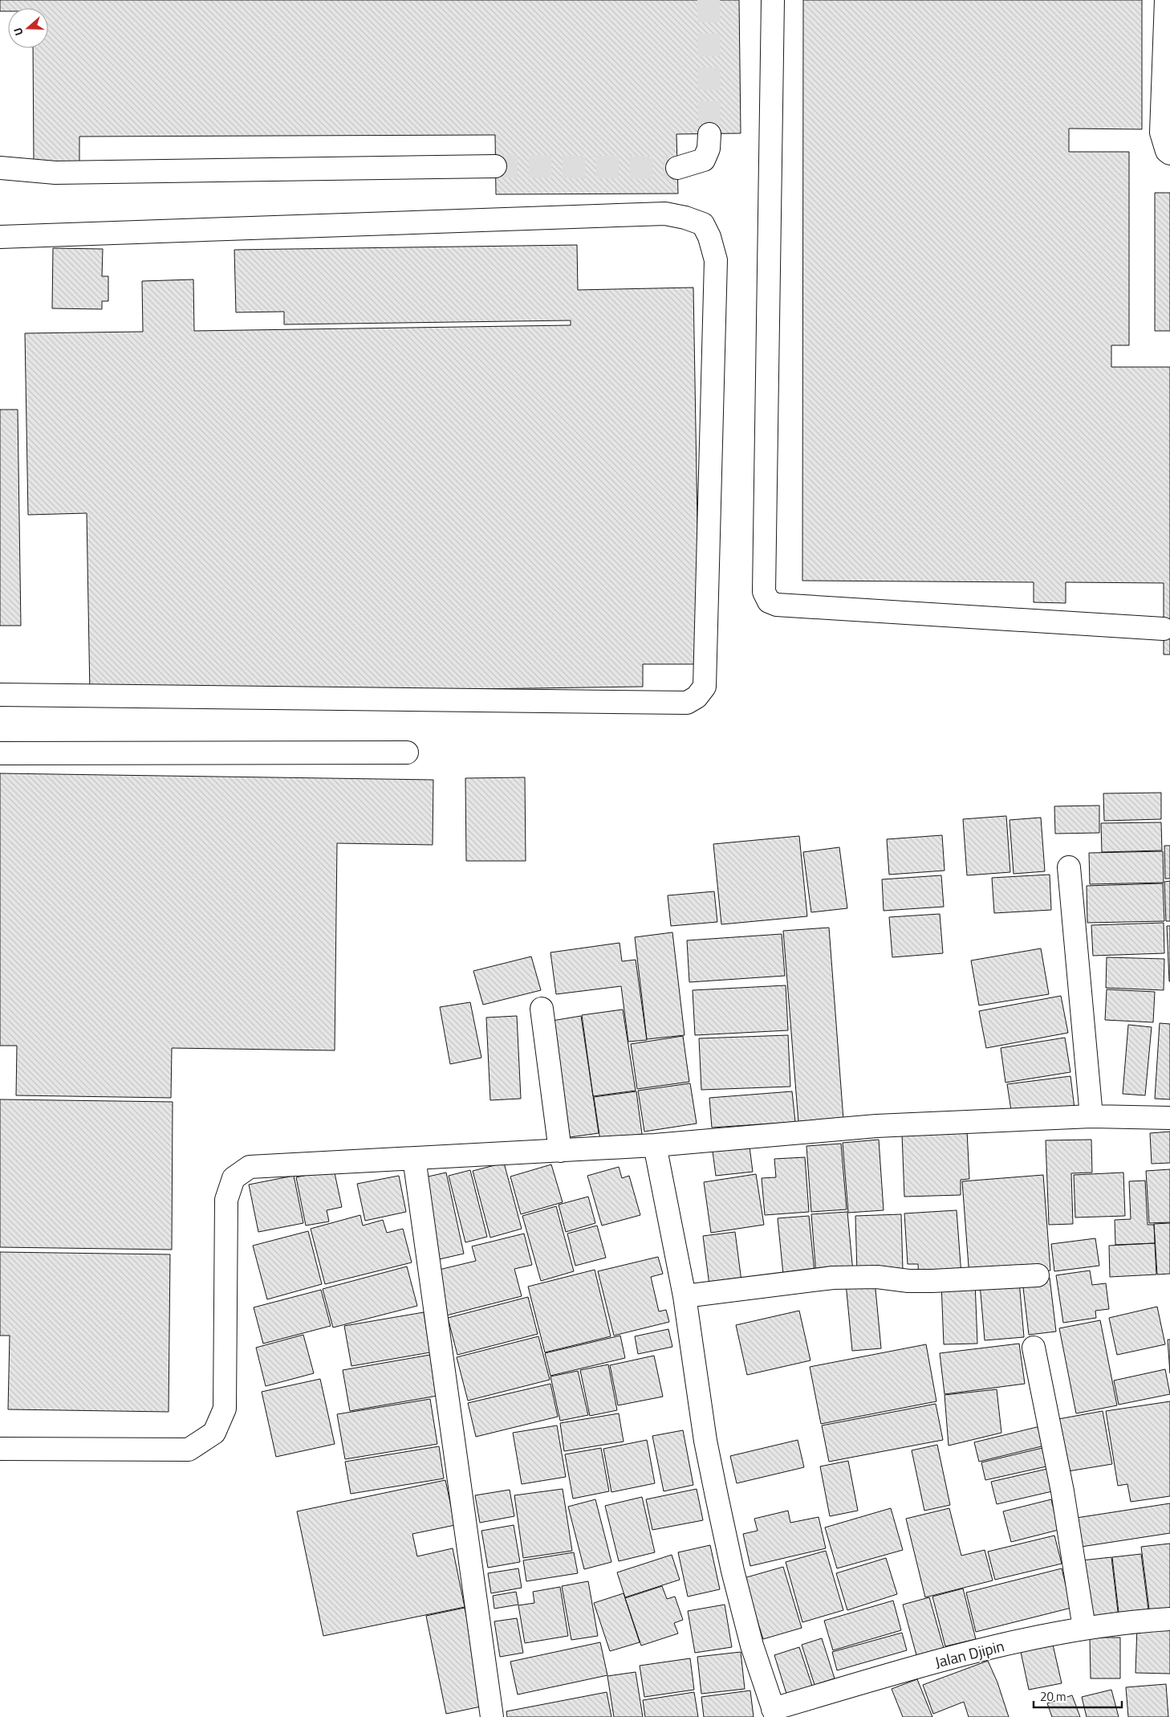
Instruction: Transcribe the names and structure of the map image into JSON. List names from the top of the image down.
{
  "streets": {
    "street": ["Jalan Djipin"]
  },
  "scale_bar": "20 m",
  "north": "left"
}
